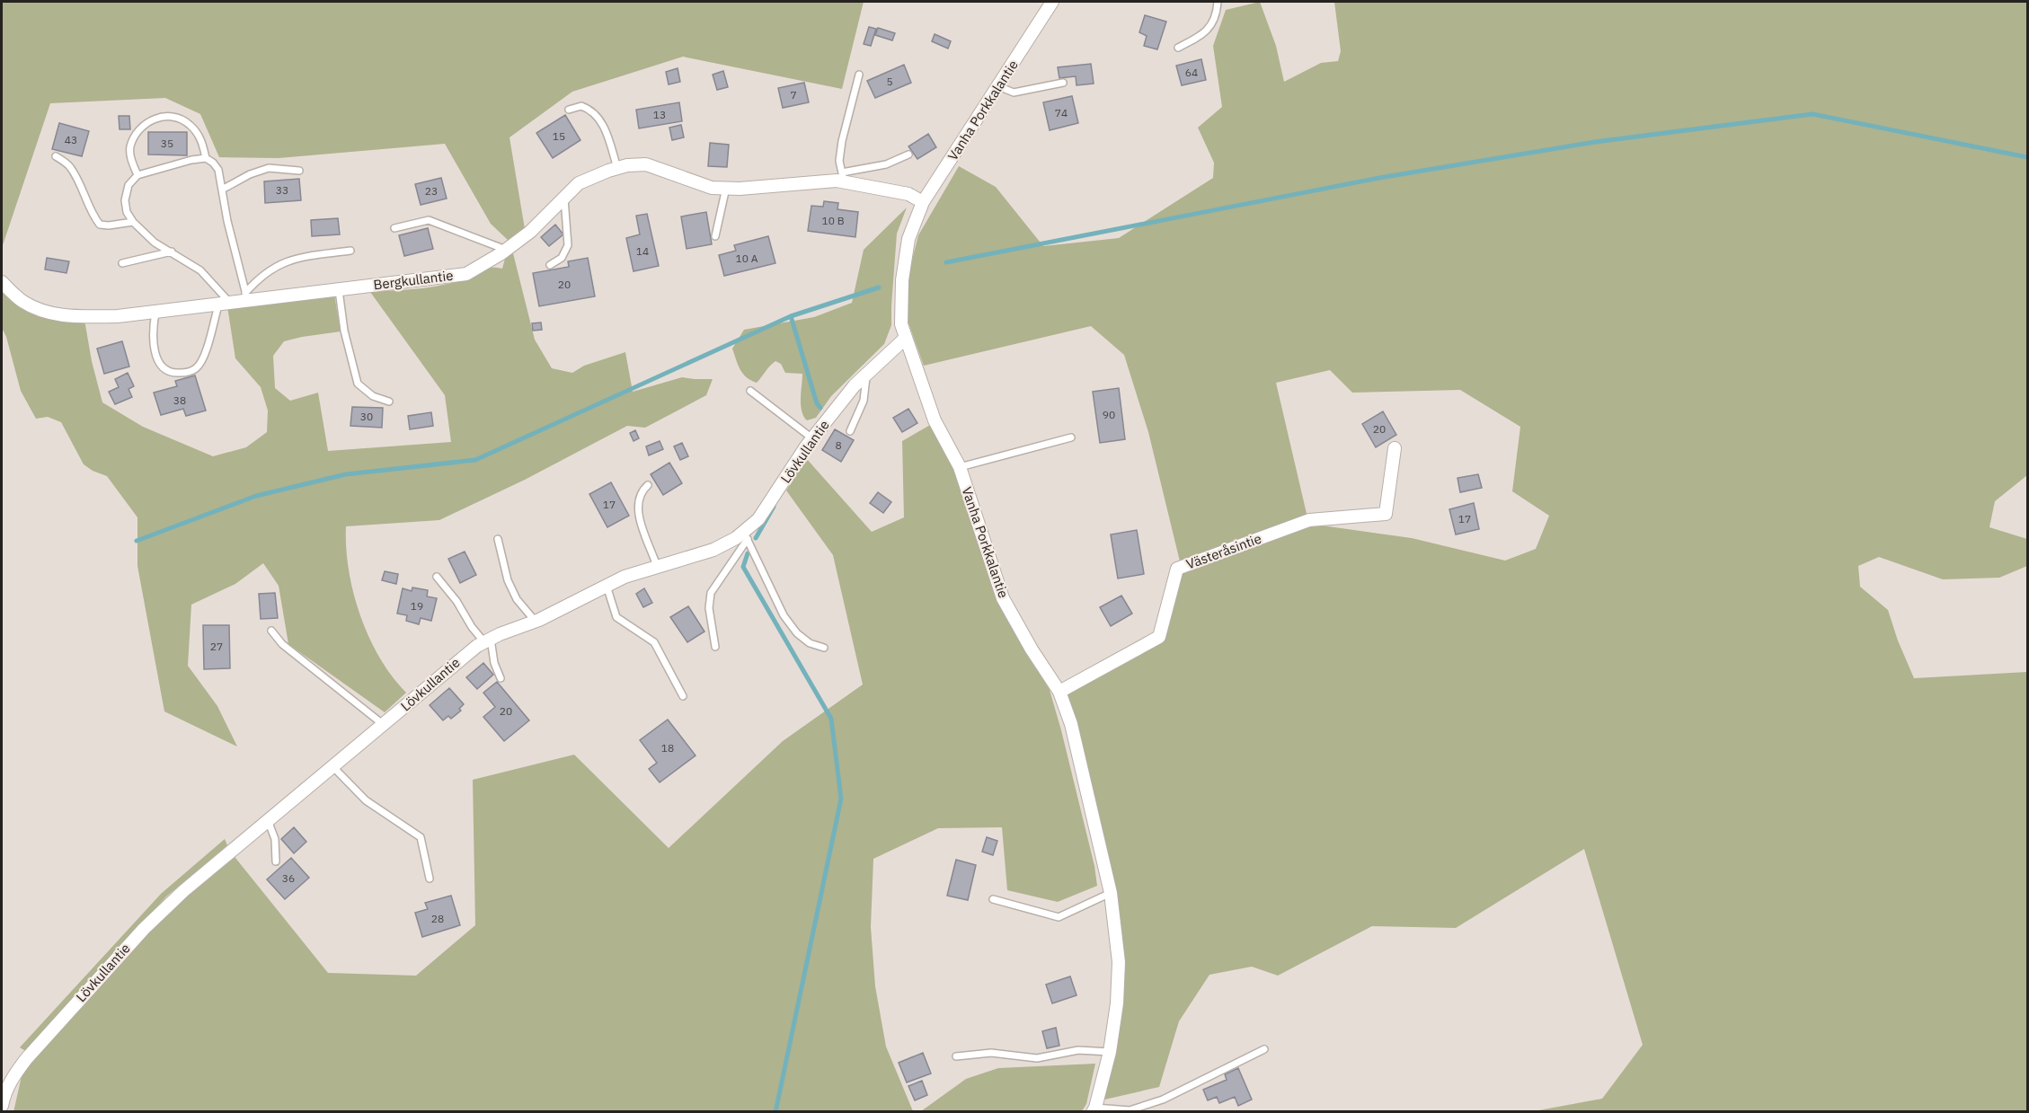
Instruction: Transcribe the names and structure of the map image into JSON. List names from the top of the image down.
{
  "streets": {
    "street": [
      "Vanha Porkkalantie",
      "Bergkullantie",
      "Lövkullantie",
      "Västeråsintie"
    ]
  },
  "crossings": [
    ["Vanha Porkkalantie", "Bergkullantie"],
    ["Vanha Porkkalantie", "Lövkullantie"],
    ["Vanha Porkkalantie", "Västeråsintie"]
  ],
  "house_numbers": [
    "64",
    "5",
    "7",
    "74",
    "13",
    "15",
    "43",
    "35",
    "33",
    "23",
    "10 B",
    "14",
    "10 A",
    "20",
    "38",
    "90",
    "30",
    "20",
    "8",
    "17",
    "17",
    "19",
    "27",
    "20",
    "18",
    "36",
    "28"
  ]
}
